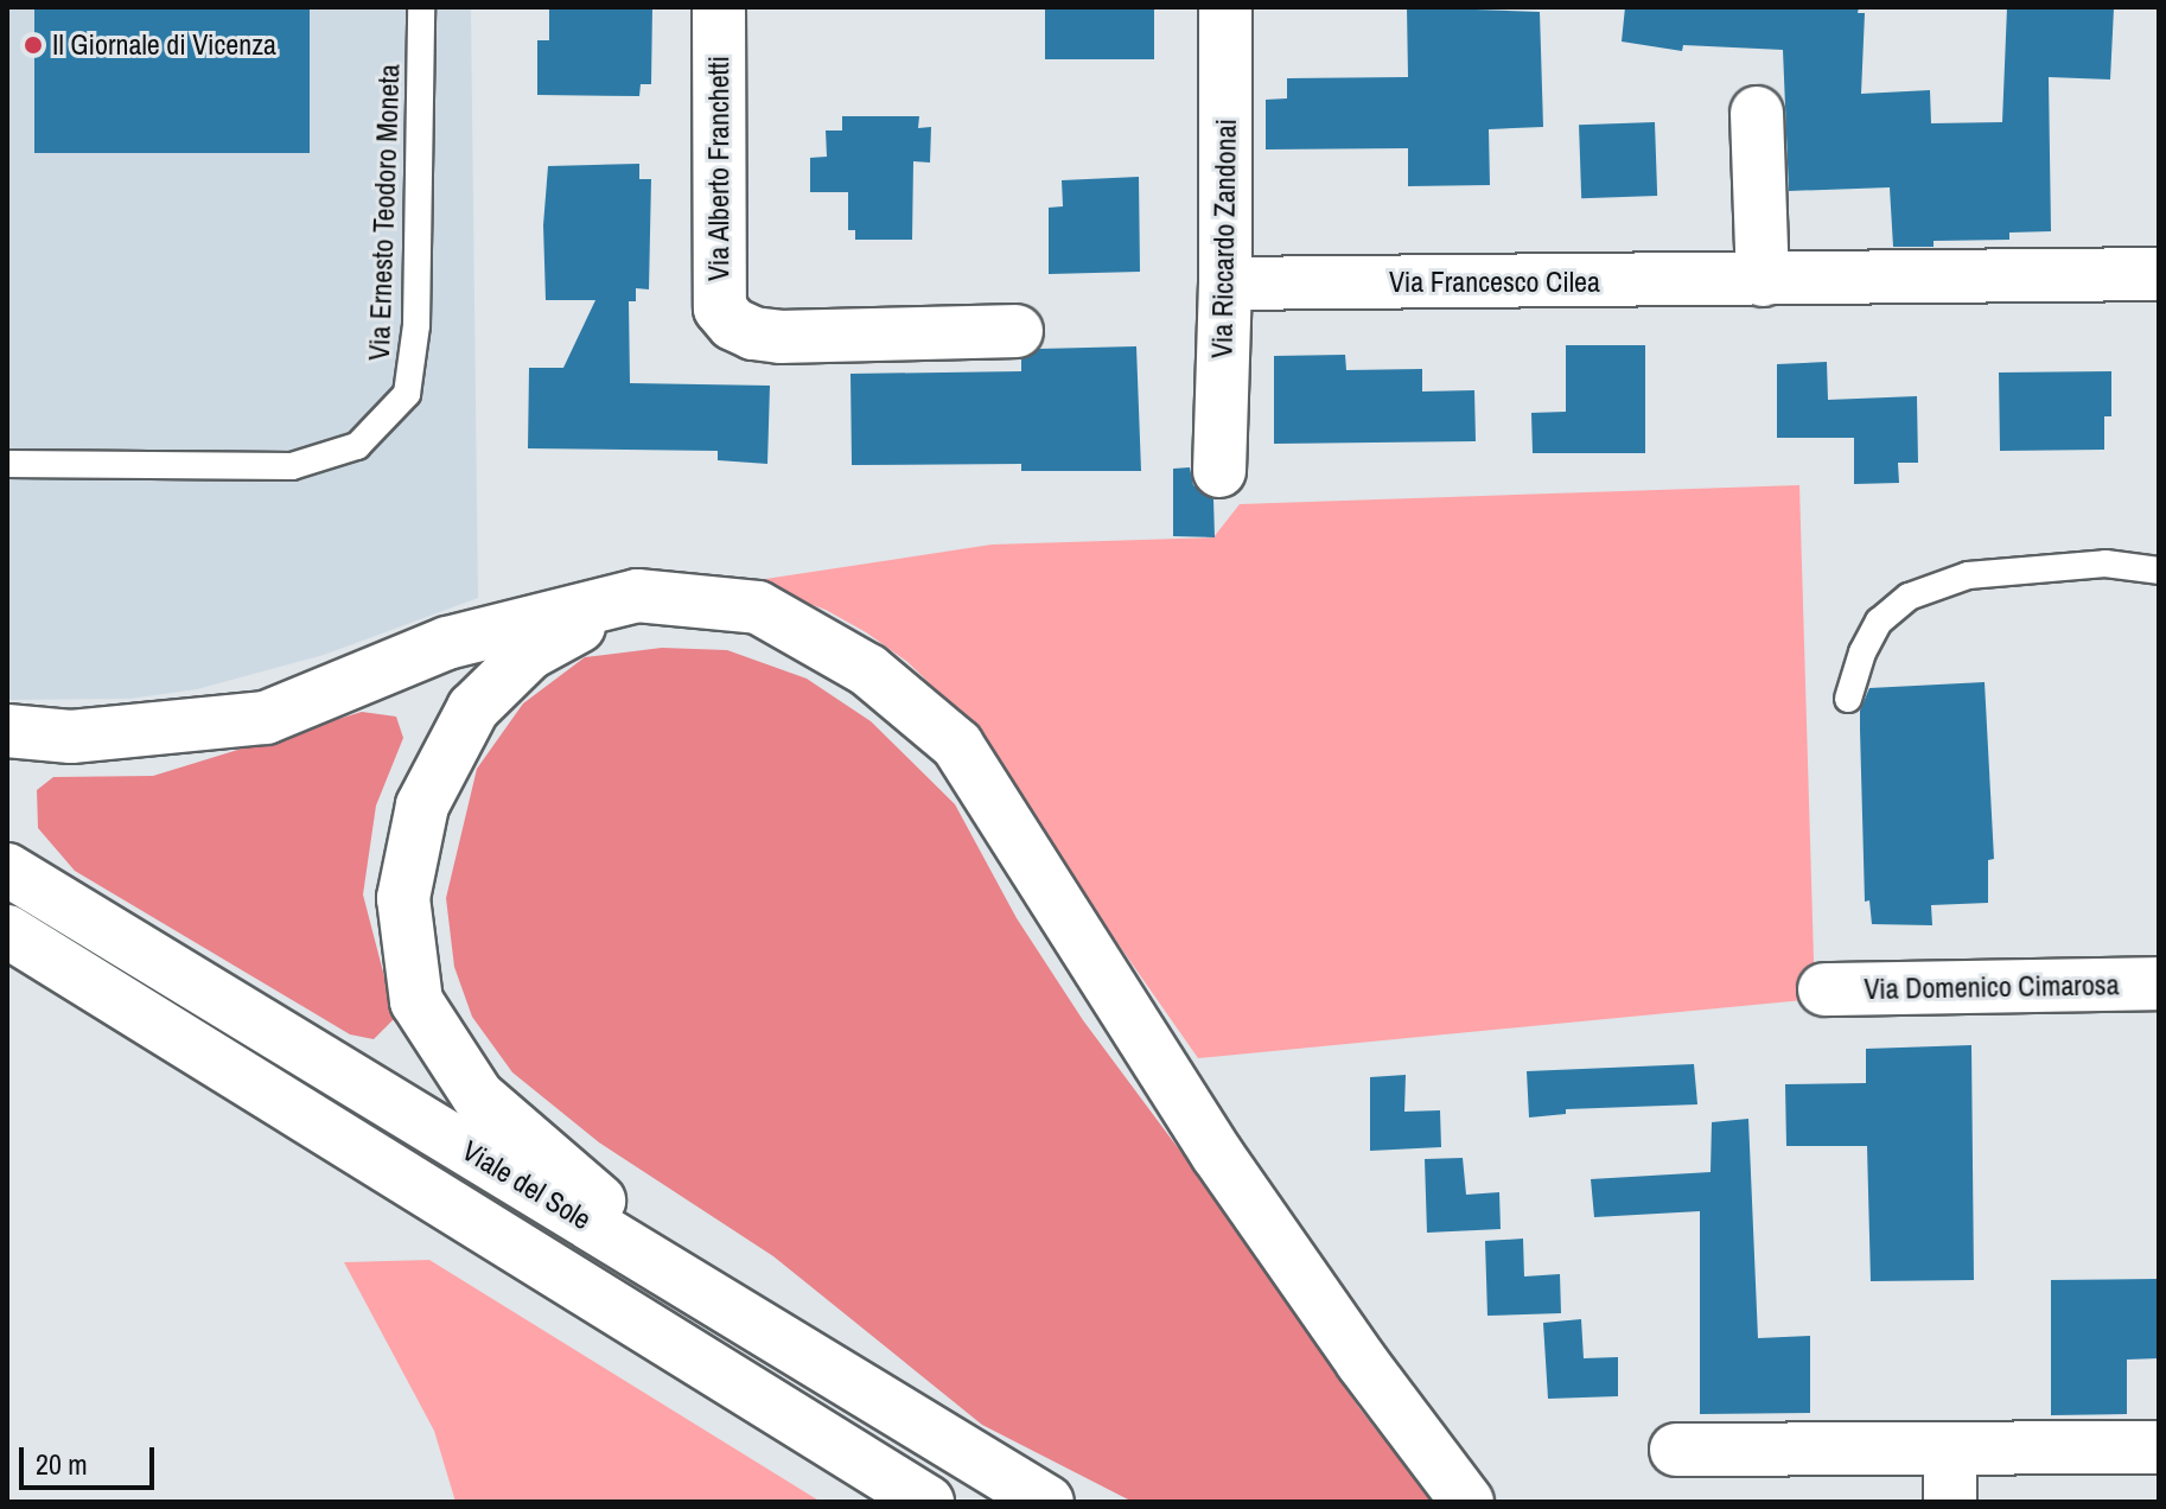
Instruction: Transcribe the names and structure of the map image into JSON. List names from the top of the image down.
{
  "streets": {
    "main road": [
      "Via Alberto Franchetti",
      "Via Riccardo Zandonai",
      "Via Francesco Cilea",
      "Via Domenico Cimarosa",
      "Viale del Sole"
    ],
    "lane": ["Via Ernesto Teodoro Moneta"]
  },
  "crossings": [
    ["Via Riccardo Zandonai", "Via Francesco Cilea"]
  ],
  "places": ["Il Giornale di Vicenza"],
  "scale_bar": "20 m"
}
